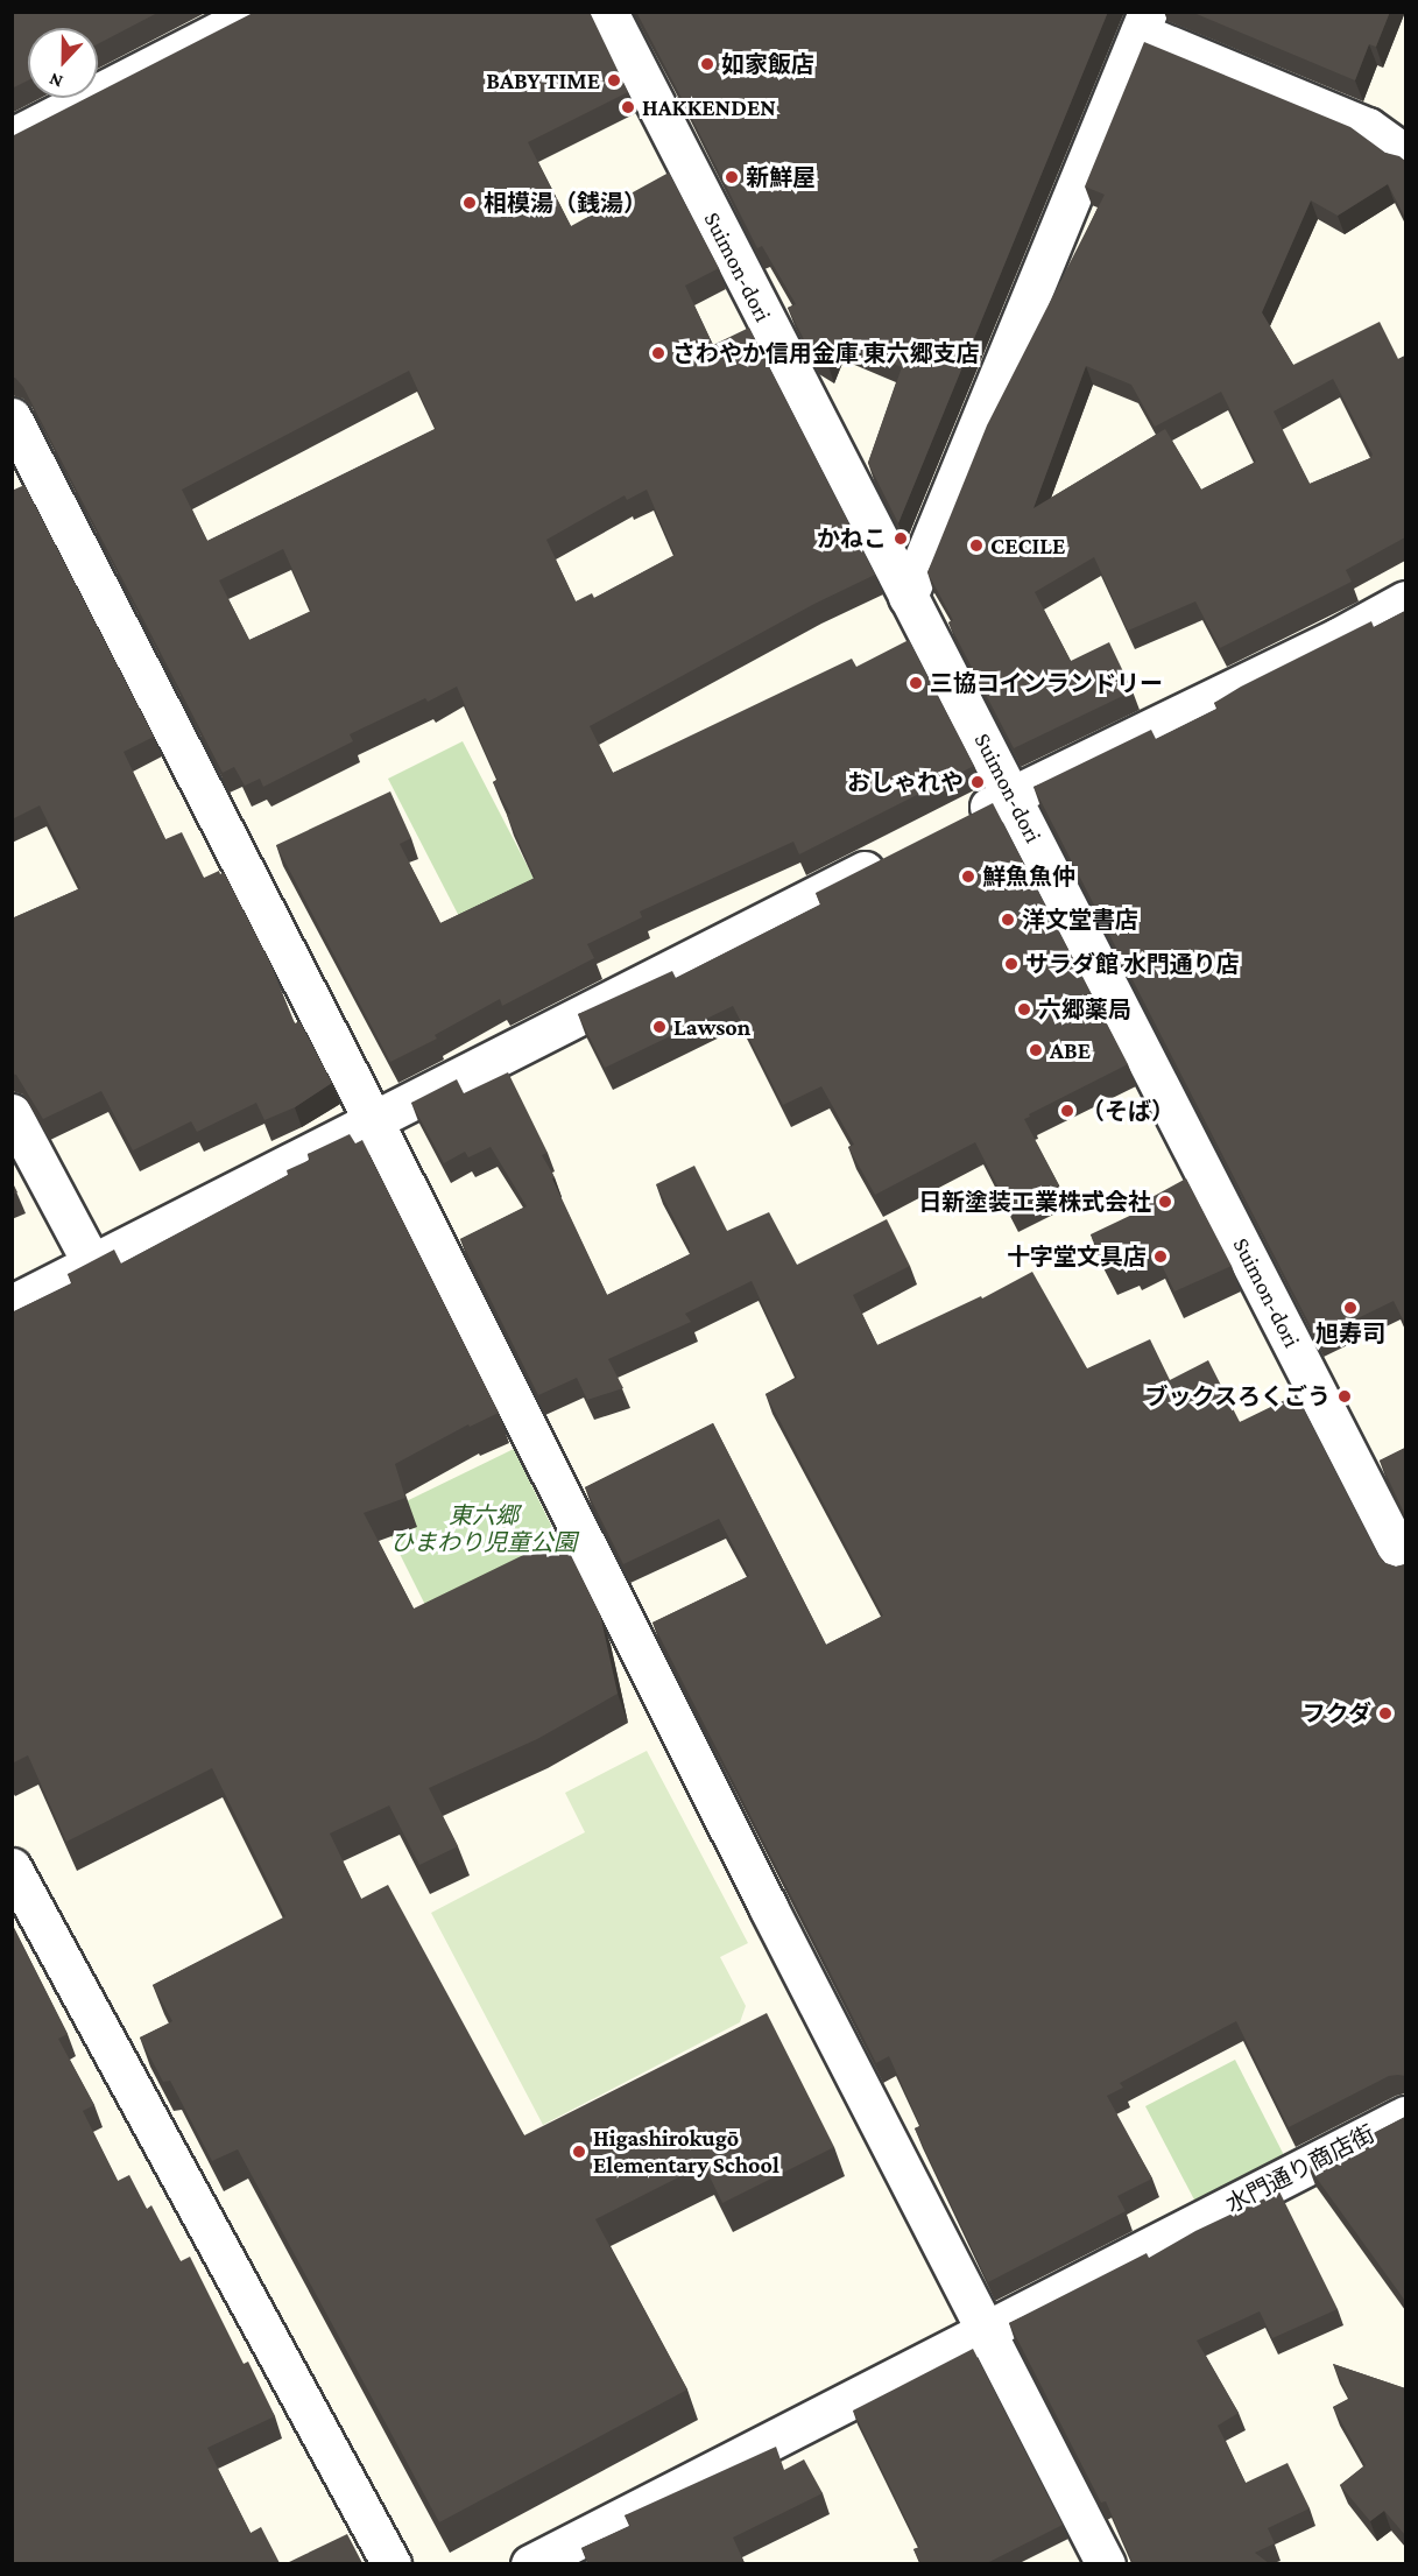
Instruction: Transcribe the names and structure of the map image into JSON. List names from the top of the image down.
{
  "streets": {
    "street": ["Suimon-dori", "水門通り商店街"]
  },
  "parks": ["東六郷 ひまわり児童公園"],
  "places": [
    "如家飯店",
    "BABY TIME",
    "HAKKENDEN",
    "新鮮屋",
    "相模湯（銭湯）",
    "さわやか信用金庫 東六郷支店",
    "かねこ",
    "CECILE",
    "三協コインランドリー",
    "おしゃれや",
    "鮮魚魚仲",
    "洋文堂書店",
    "サラダ館 水門通り店",
    "六郷薬局",
    "Lawson",
    "ABE",
    "（そば）",
    "日新塗装工業株式会社",
    "十字堂文具店",
    "旭寿司",
    "ブックスろくごう",
    "フクダ",
    "Higashirokugō Elementary School"
  ],
  "north": "bottom"
}
